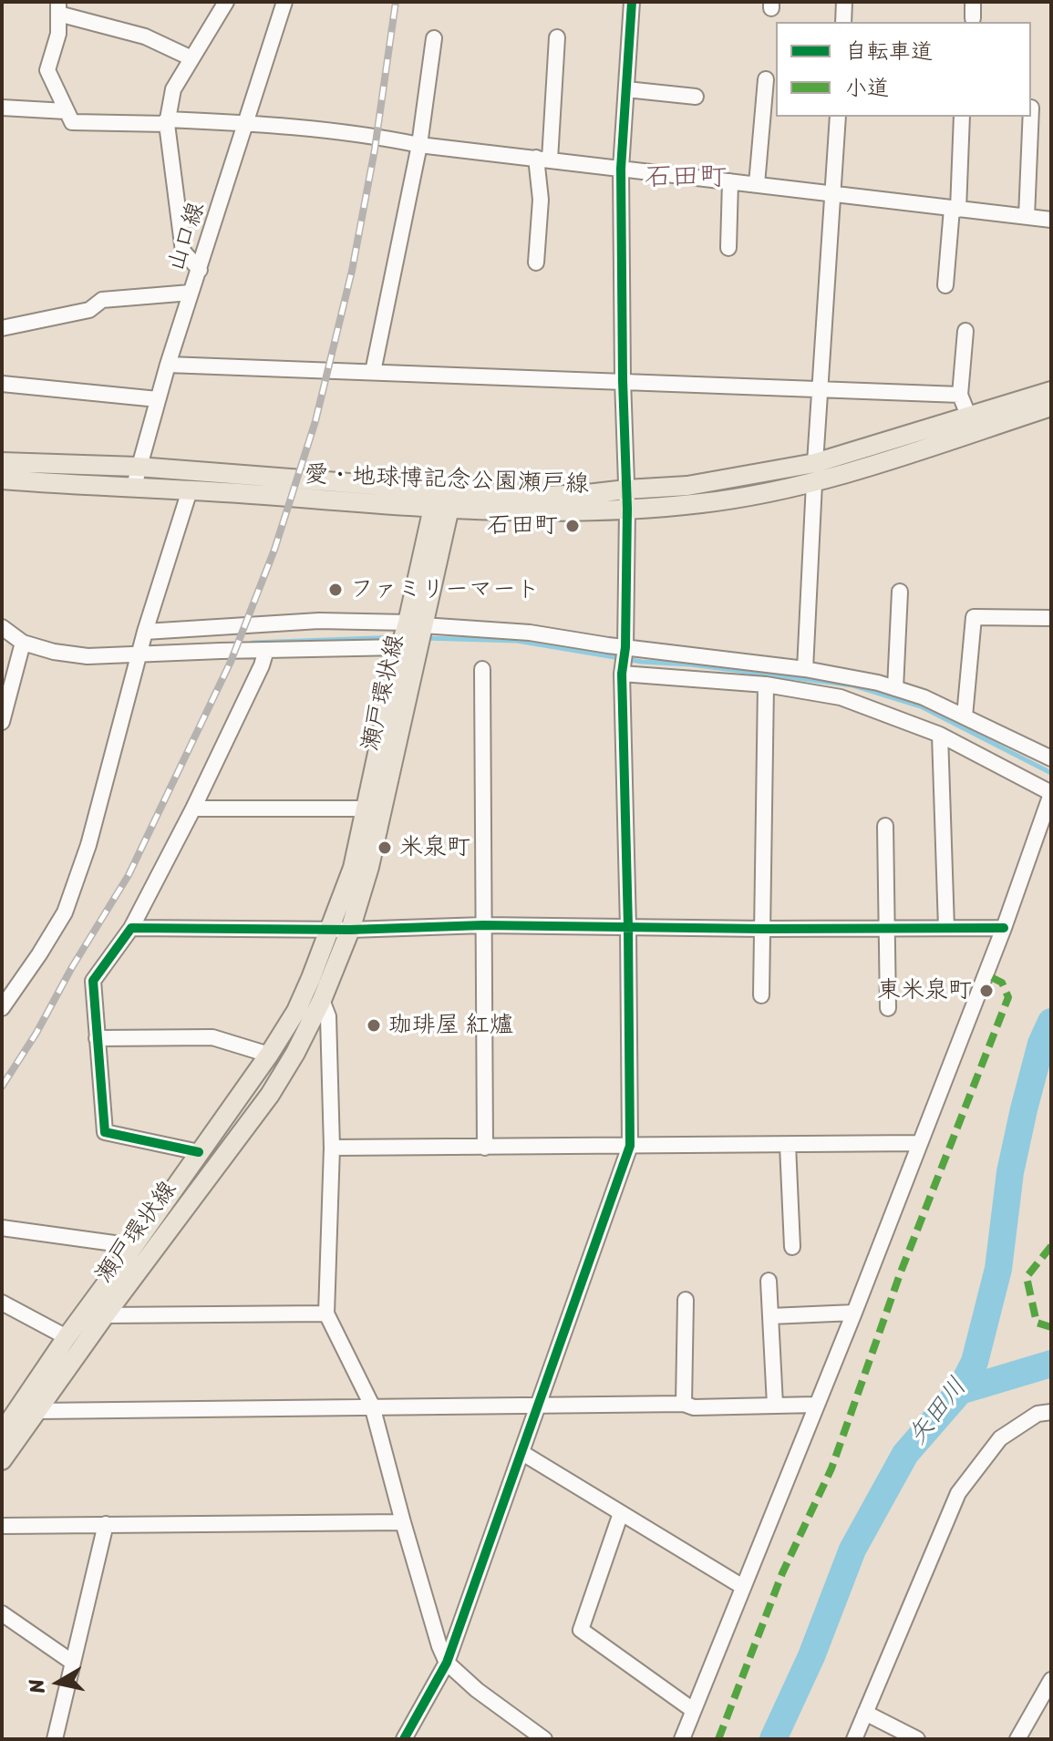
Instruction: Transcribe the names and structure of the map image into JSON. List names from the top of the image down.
{
  "streets": {
    "main road": ["愛・地球博記念公園瀬戸線", "瀬戸環状線"],
    "street": ["山口線"]
  },
  "crossings": [
    ["山口線", "愛・地球博記念公園瀬戸線"],
    ["愛・地球博記念公園瀬戸線", "瀬戸環状線"]
  ],
  "districts": ["石田町"],
  "water": ["矢田川"],
  "places": [
    "石田町",
    "ファミリーマート",
    "米泉町",
    "東米泉町",
    "珈琲屋 紅爐"
  ],
  "legend": ["自転車道", "小道"],
  "north": "left"
}
